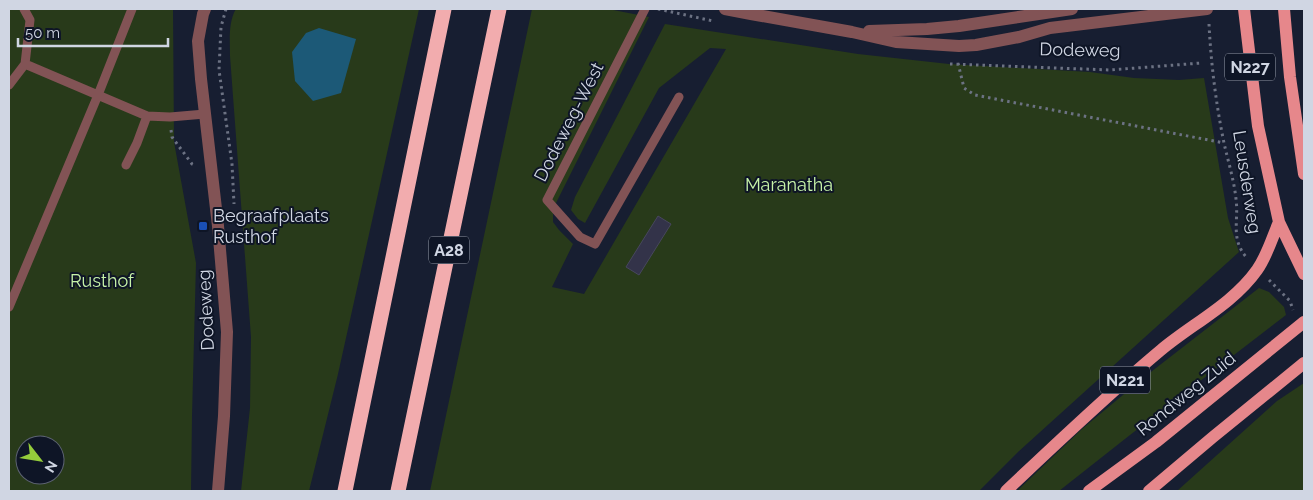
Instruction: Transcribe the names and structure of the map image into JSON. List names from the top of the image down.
{
  "streets": {
    "highway": ["A28"],
    "main road": [
      "N227",
      "Leusderweg",
      "N221",
      "Rondweg Zuid"
    ],
    "street": ["Dodeweg"],
    "lane": ["Dodeweg-West"]
  },
  "crossings": [
    ["Dodeweg", "Leusderweg"],
    ["Leusderweg", "N221"],
    ["Leusderweg", "Rondweg Zuid"]
  ],
  "parks": ["Maranatha", "Rusthof"],
  "places": {
    "transit": ["Begraafplaats Rusthof"]
  },
  "scale_bar": "50 m",
  "north": "bottom right"
}
